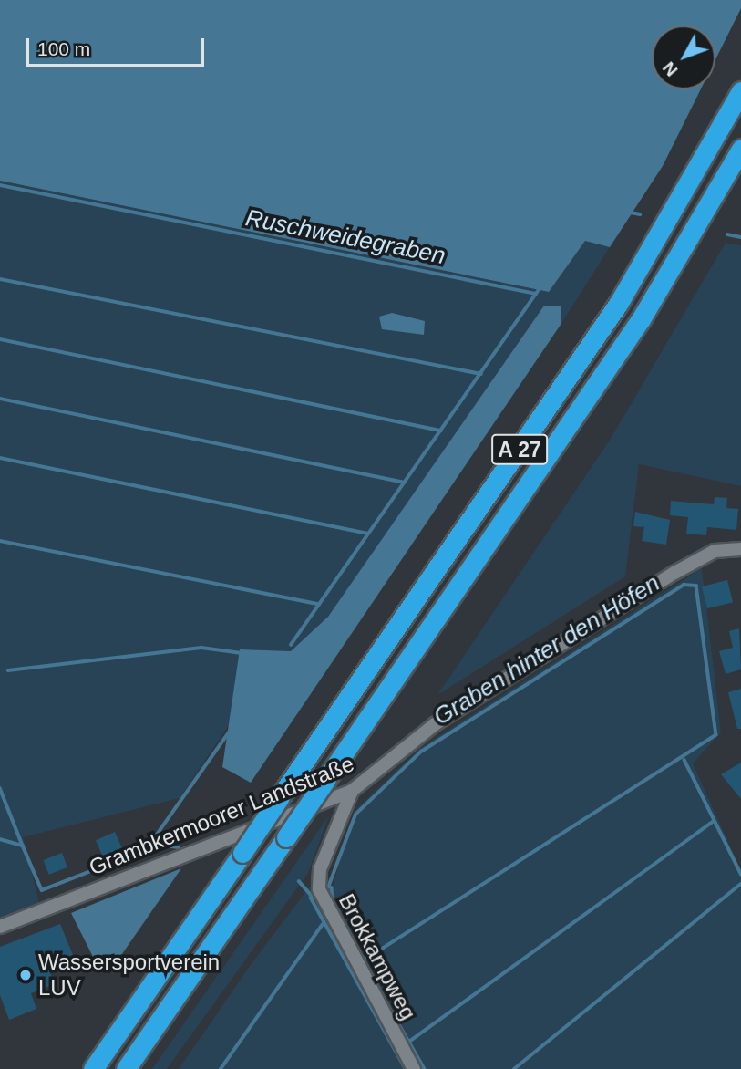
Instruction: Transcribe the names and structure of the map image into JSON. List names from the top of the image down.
{
  "streets": {
    "highway": ["A 27"],
    "street": ["Grambkermoorer Landstraße", "Brokkampweg"]
  },
  "crossings": [
    ["Grambkermoorer Landstraße", "Brokkampweg"]
  ],
  "water": ["Ruschweidegraben", "Graben hinter den Höfen"],
  "places": ["Wassersportverein LUV"],
  "scale_bar": "100 m",
  "north": "bottom left"
}
